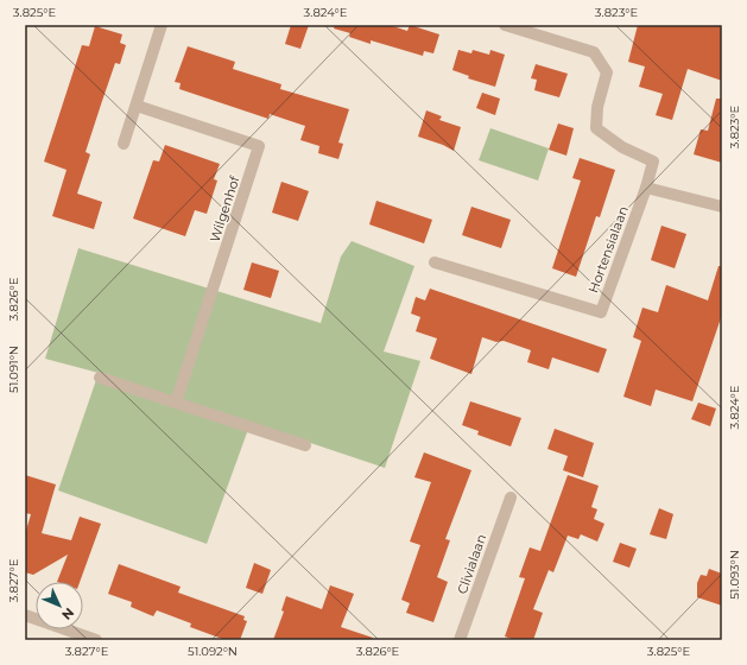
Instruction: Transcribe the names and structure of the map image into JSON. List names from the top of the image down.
{
  "streets": {
    "street": ["Wilgenhof", "Hortensialaan", "Clivialaan"]
  },
  "north": "bottom right",
  "coordinates": [
    "3.825°E",
    "3.824°E",
    "3.823°E",
    "3.826°E",
    "51.091°N",
    "51.093°N",
    "3.827°E",
    "51.092°N"
  ]
}
